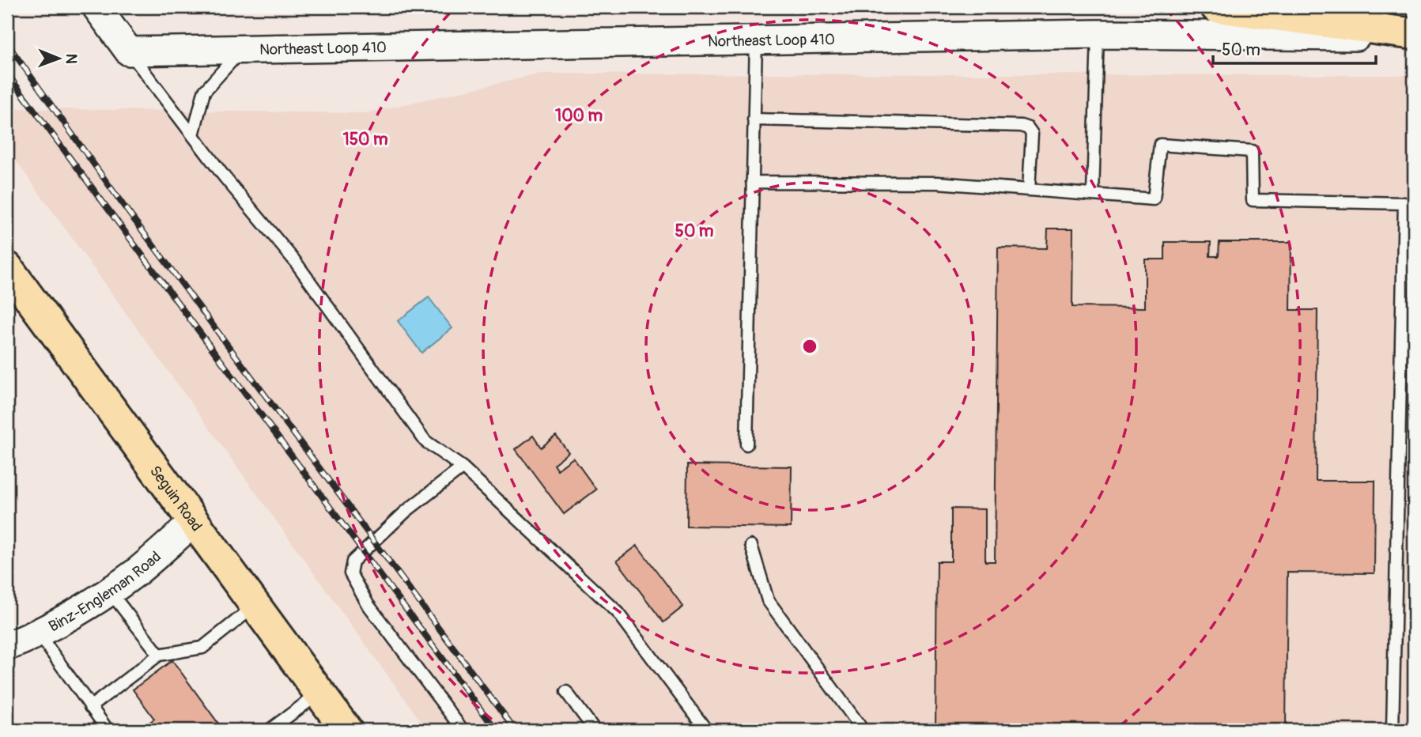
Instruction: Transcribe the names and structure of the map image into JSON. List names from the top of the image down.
{
  "streets": {
    "main road": ["Seguin Road"],
    "street": ["Northeast Loop 410", "Binz-Engleman Road"]
  },
  "crossings": [
    ["Seguin Road", "Binz-Engleman Road"]
  ],
  "scale_bar": "50 m",
  "north": "right",
  "rings": ["100 m", "150 m", "50 m"]
}
